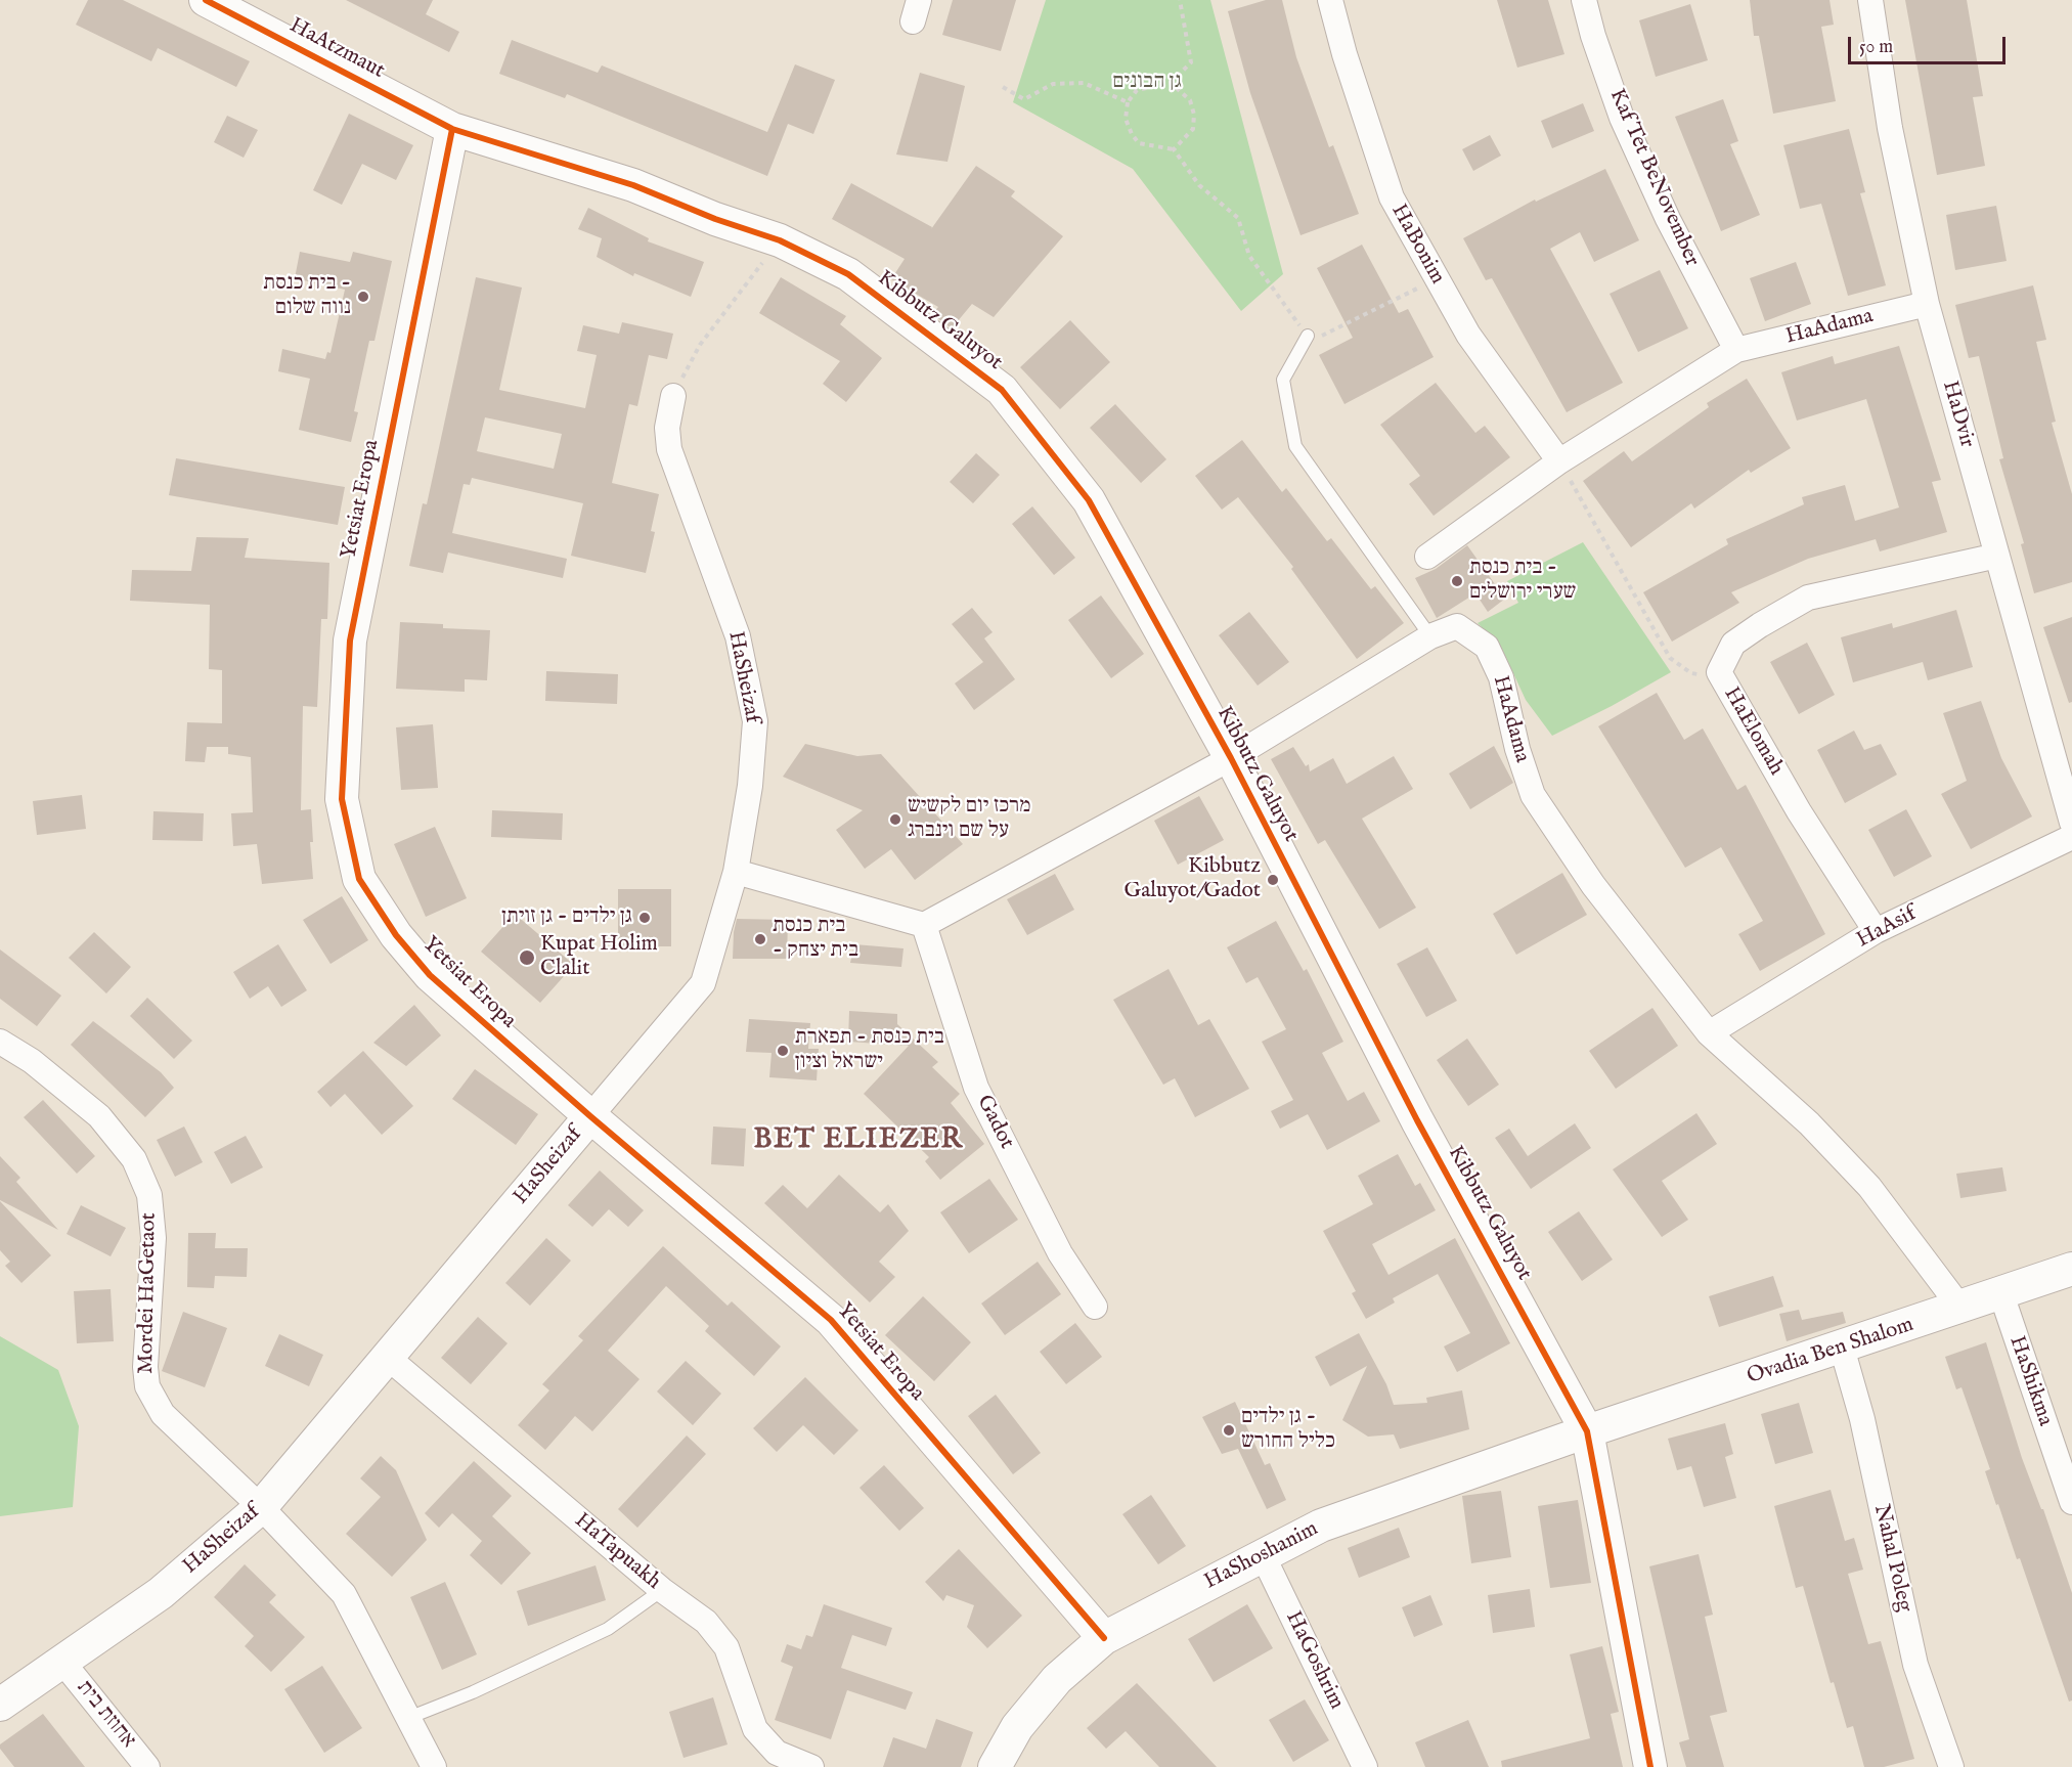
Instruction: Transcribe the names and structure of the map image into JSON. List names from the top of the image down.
{
  "streets": {
    "street": [
      "HaAtzmaut",
      "Kaf Tet BeNovember",
      "HaBonim",
      "Kibbutz Galuyot",
      "HaAdama",
      "HaDvir",
      "Yetsiat Eropa",
      "HaSheizaf",
      "HaElomah",
      "HaAsif",
      "Gadot",
      "Mordei HaGetaot",
      "Ovadia Ben Shalom",
      "HaShikma",
      "HaTapuakh",
      "HaShoshanim",
      "Nahal Poleg",
      "HaGoshrim",
      "אחוזת בית"
    ]
  },
  "crossings": [
    ["HaAtzmaut", "Kibbutz Galuyot"],
    ["HaAtzmaut", "Yetsiat Eropa"],
    ["Kaf Tet BeNovember", "HaAdama"],
    ["HaBonim", "HaAdama"],
    ["Kibbutz Galuyot", "HaAdama"],
    ["Kibbutz Galuyot", "Yetsiat Eropa"],
    ["Kibbutz Galuyot", "Ovadia Ben Shalom"],
    ["Kibbutz Galuyot", "HaShoshanim"],
    ["HaAdama", "HaDvir"],
    ["HaAdama", "HaAsif"],
    ["HaAdama", "Gadot"],
    ["HaDvir", "HaElomah"],
    ["Yetsiat Eropa", "HaSheizaf"],
    ["Yetsiat Eropa", "HaShoshanim"],
    ["HaSheizaf", "Mordei HaGetaot"],
    ["HaSheizaf", "HaTapuakh"],
    ["HaSheizaf", "אחוזת בית"],
    ["HaElomah", "HaAsif"],
    ["Ovadia Ben Shalom", "HaShikma"],
    ["Ovadia Ben Shalom", "HaShoshanim"],
    ["Ovadia Ben Shalom", "Nahal Poleg"],
    ["HaShoshanim", "HaGoshrim"]
  ],
  "districts": ["BET ELIEZER"],
  "parks": ["גן הבונים"],
  "places": [
    "בית כנסת - נווה שלום",
    "בית כנסת - שערי ירושלים",
    "מרכז יום לקשיש על שם וינברג",
    "Kibbutz Galuyot/Gadot",
    "גן ילדים - גן זויתן",
    "בית כנסת - בית יצחק",
    "Kupat Holim Clalit",
    "בית כנסת - תפארת ישראל וציון",
    "גן ילדים - כליל החורש"
  ],
  "scale_bar": "50 m"
}
